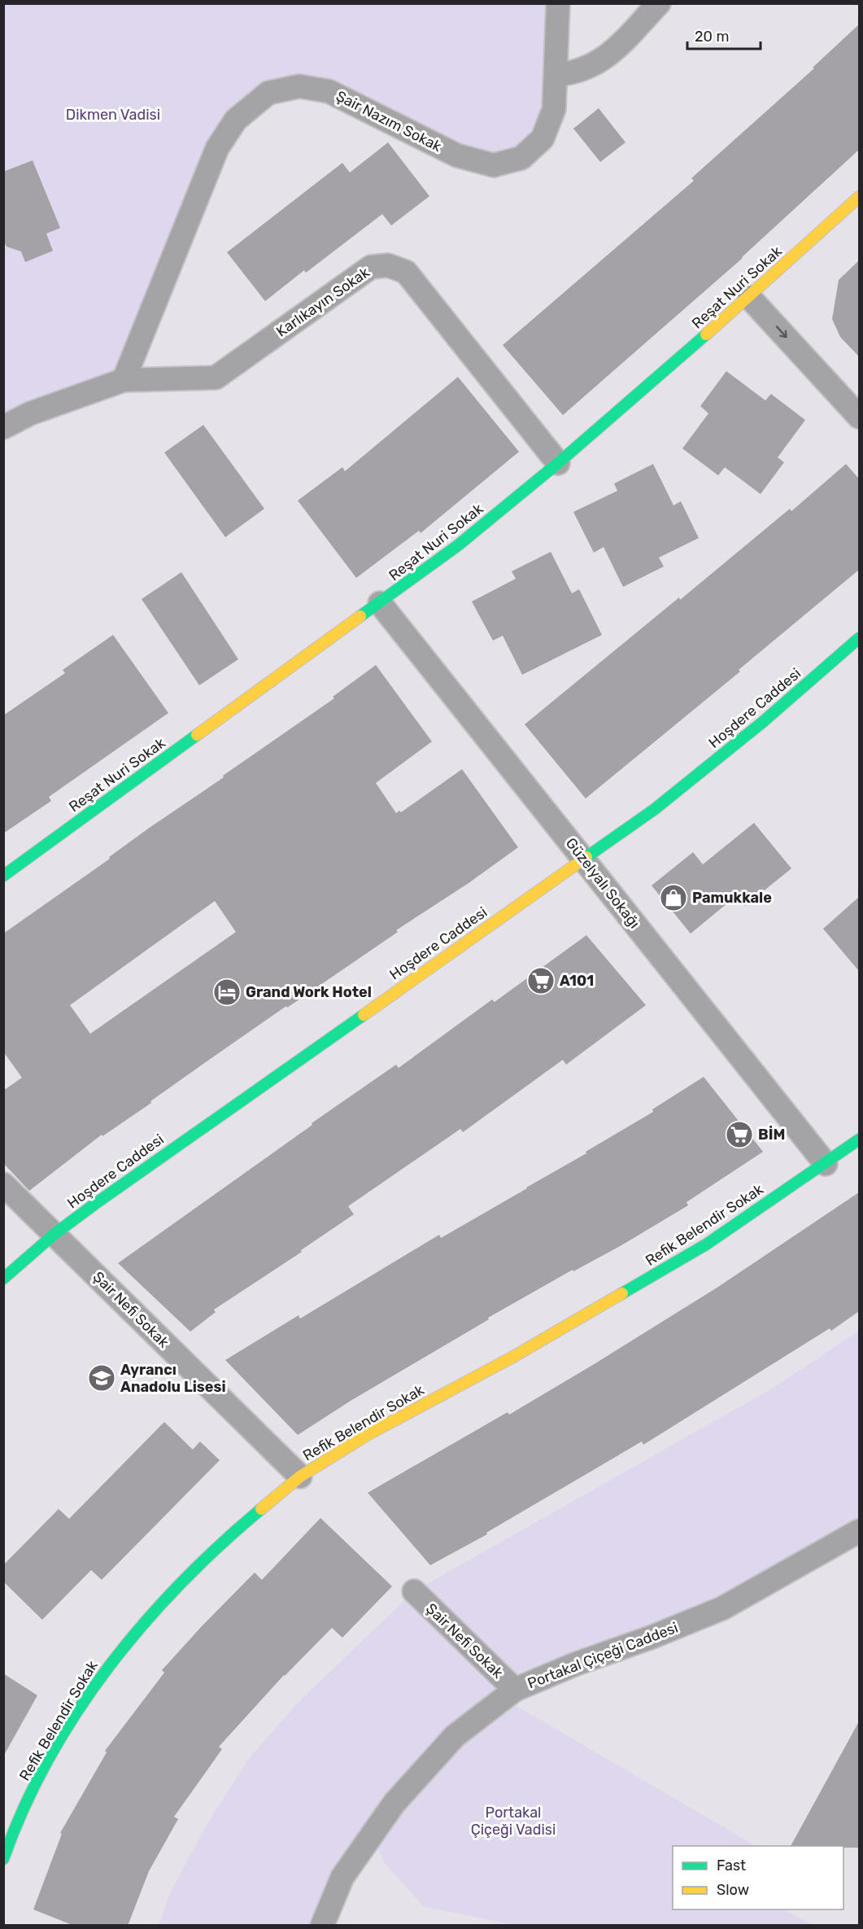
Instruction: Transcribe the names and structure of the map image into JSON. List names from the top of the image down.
{
  "streets": {
    "street": [
      "Şair Nazım Sokak",
      "Reşat Nuri Sokak",
      "Karlıkayın Sokak",
      "Hoşdere Caddesi",
      "Güzelyalı Sokağı",
      "Refik Belendir Sokak",
      "Şair Nefi Sokak",
      "Portakal Çiçeği Caddesi"
    ]
  },
  "crossings": [
    ["Şair Nazım Sokak", "Karlıkayın Sokak"],
    ["Reşat Nuri Sokak", "Karlıkayın Sokak"],
    ["Reşat Nuri Sokak", "Güzelyalı Sokağı"],
    ["Hoşdere Caddesi", "Güzelyalı Sokağı"],
    ["Hoşdere Caddesi", "Şair Nefi Sokak"],
    ["Güzelyalı Sokağı", "Refik Belendir Sokak"],
    ["Refik Belendir Sokak", "Şair Nefi Sokak"],
    ["Şair Nefi Sokak", "Portakal Çiçeği Caddesi"]
  ],
  "parks": ["Dikmen Vadisi", "Portakal Çiçeği Vadisi"],
  "places": {
    "shop": ["Pamukkale"],
    "supermarket": ["A101", "BİM"],
    "hotel": ["Grand Work Hotel"],
    "school or university": ["Ayrancı Anadolu Lisesi"]
  },
  "legend": ["Fast", "Slow"],
  "scale_bar": "20 m"
}
